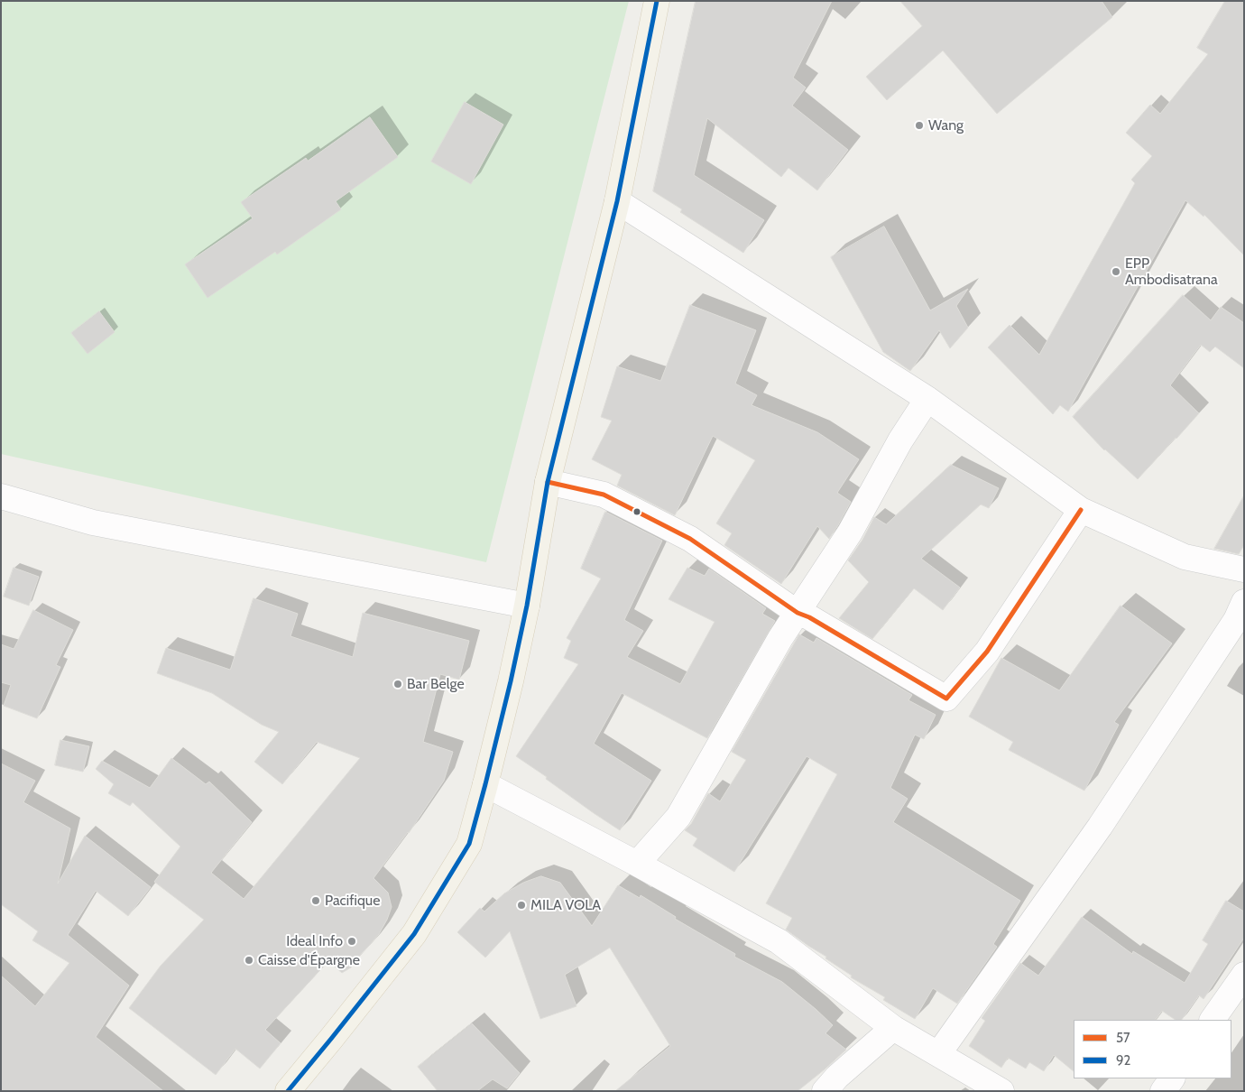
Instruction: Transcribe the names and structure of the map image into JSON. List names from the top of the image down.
{
  "places": [
    "Wang",
    "EPP Ambodisatrana",
    "Bar Belge",
    "Pacifique",
    "MILA VOLA",
    "Ideal Info",
    "Caisse d'Épargne"
  ],
  "lines": ["transit line 92", "transit line 57"],
  "legend": ["57", "92"]
}
